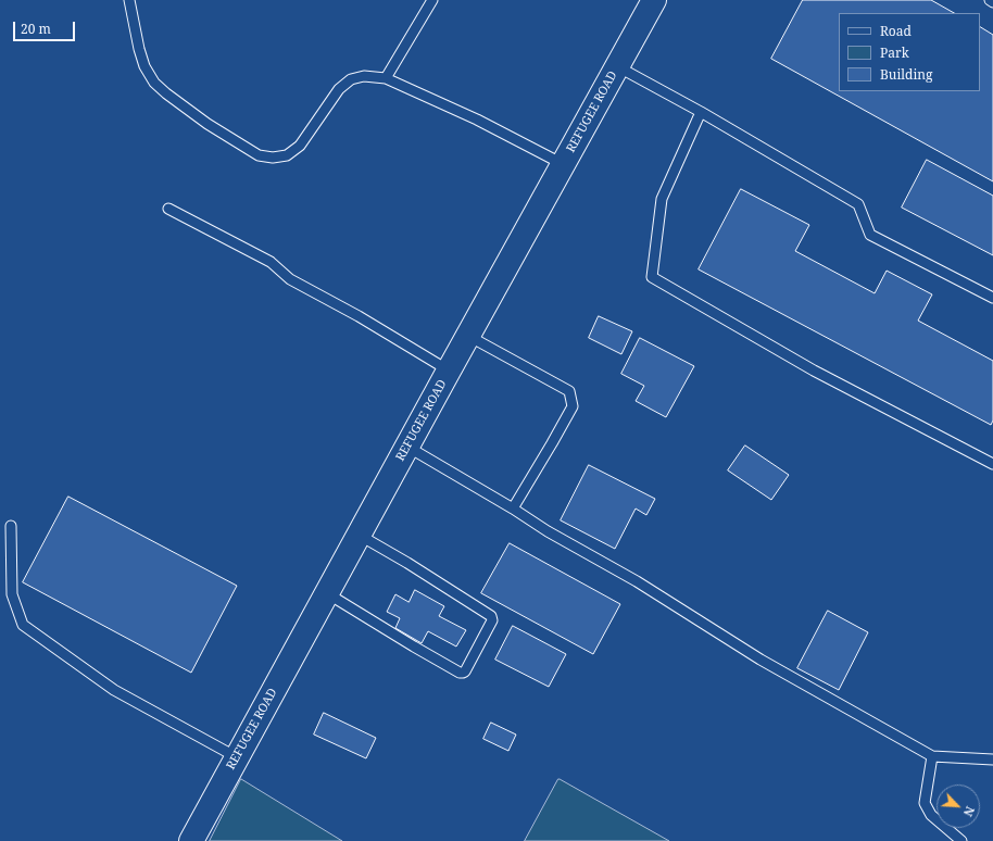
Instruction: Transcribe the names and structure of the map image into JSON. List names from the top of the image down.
{
  "streets": {
    "main road": ["REFUGEE ROAD"]
  },
  "legend": ["Road", "Park", "Building"],
  "scale_bar": "20 m",
  "north": "bottom right"
}
